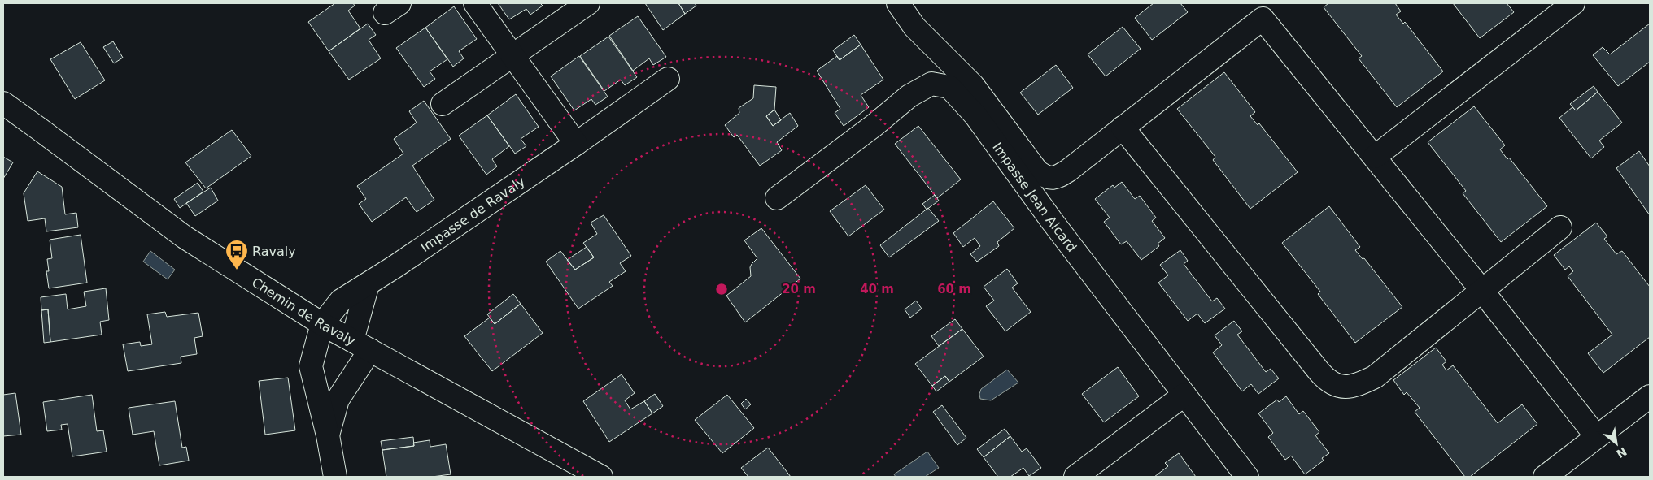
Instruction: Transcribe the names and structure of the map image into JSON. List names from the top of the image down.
{
  "streets": {
    "street": ["Impasse Jean Aicard", "Impasse de Ravaly", "Chemin de Ravaly"]
  },
  "crossings": [
    ["Impasse de Ravaly", "Chemin de Ravaly"]
  ],
  "places": {
    "bus stop": ["Ravaly"]
  },
  "north": "bottom right",
  "rings": ["20 m", "40 m", "60 m"]
}
